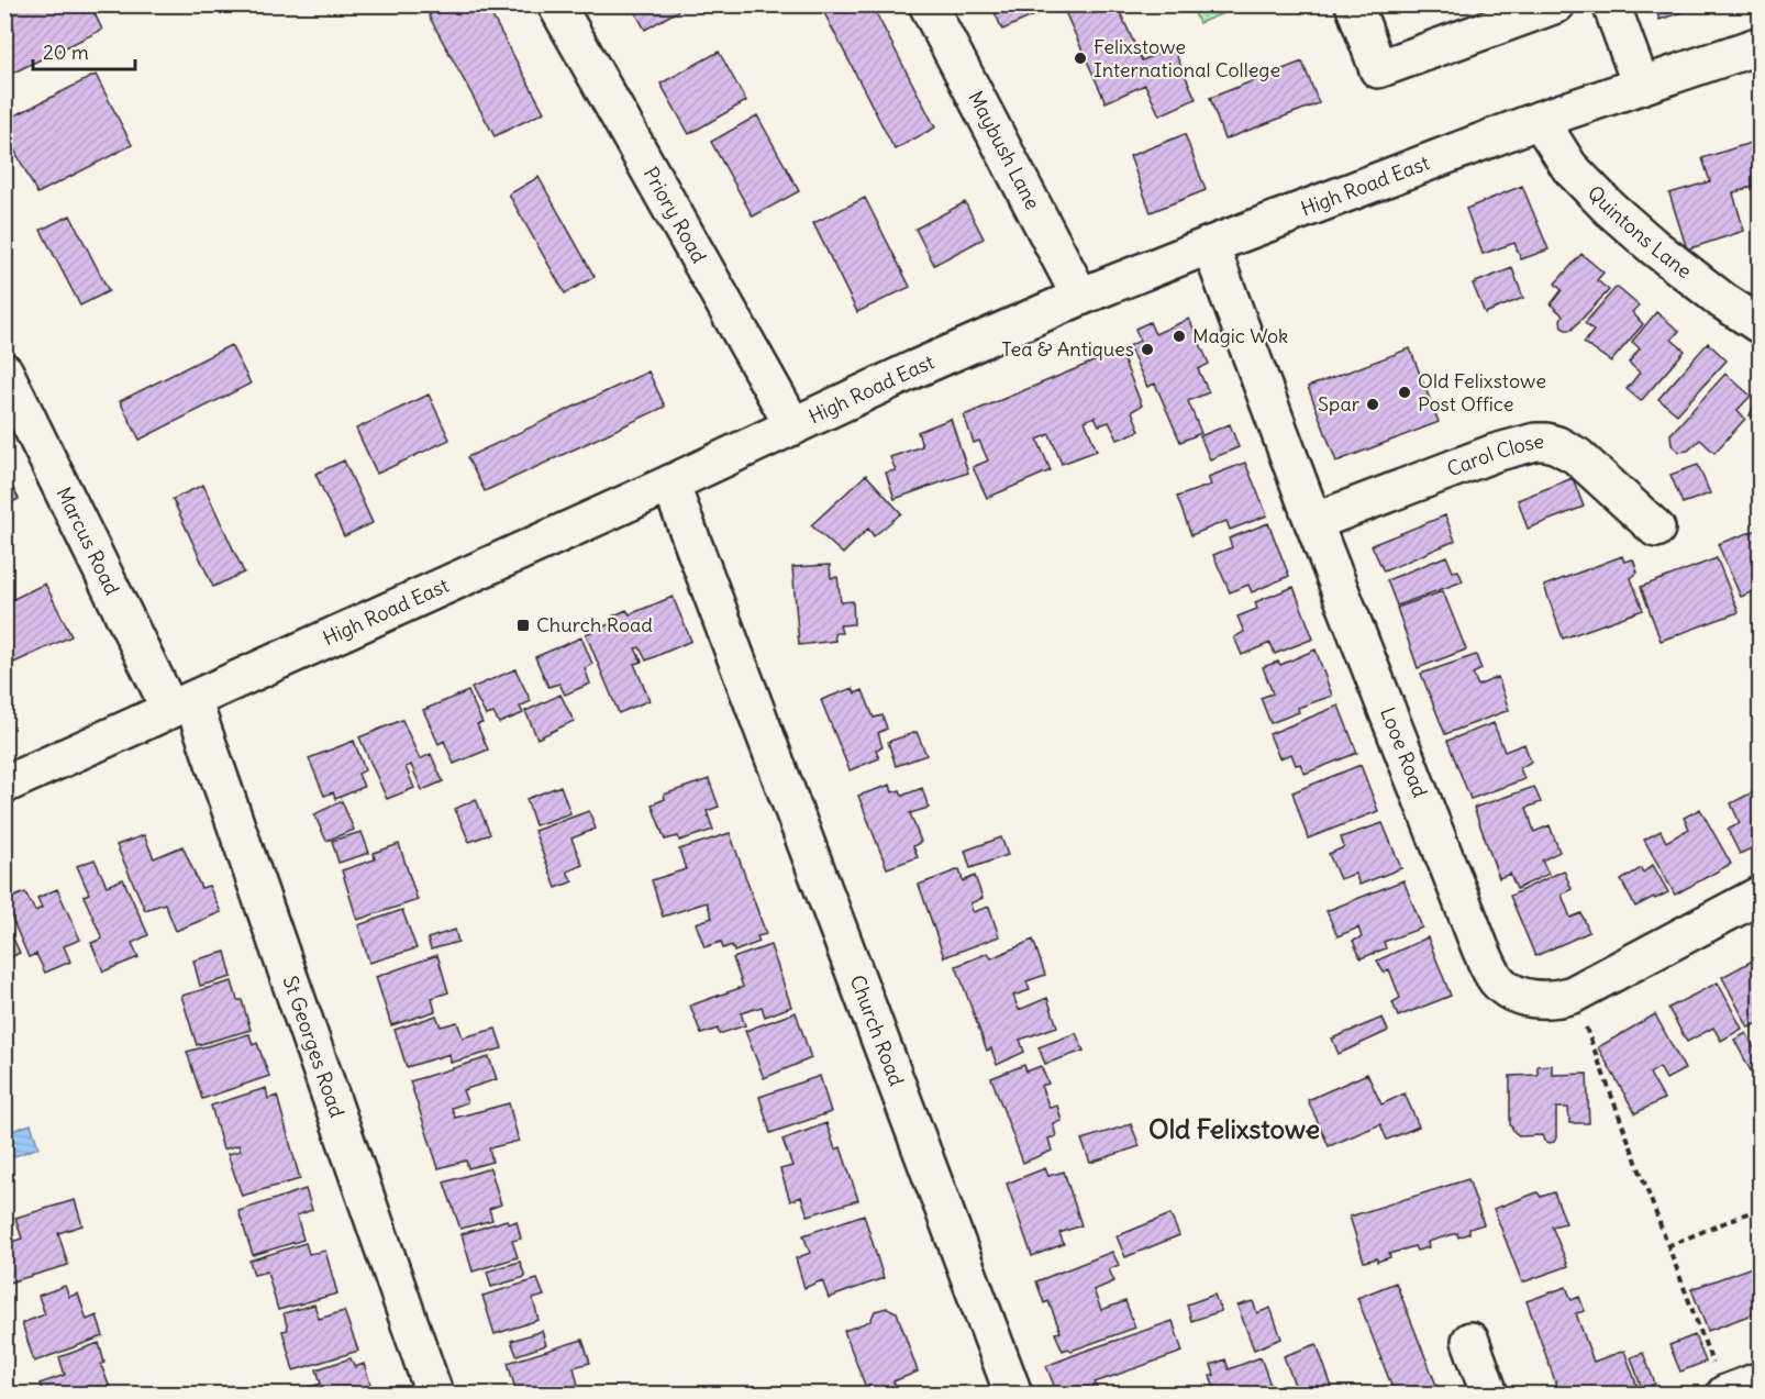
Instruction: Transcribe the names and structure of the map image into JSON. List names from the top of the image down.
{
  "streets": {
    "street": [
      "Maybush Lane",
      "High Road East",
      "Priory Road",
      "Quintons Lane",
      "Carol Close",
      "Marcus Road",
      "Looe Road",
      "Church Road",
      "St Georges Road"
    ]
  },
  "crossings": [
    ["Maybush Lane", "High Road East"],
    ["High Road East", "Priory Road"],
    ["High Road East", "Quintons Lane"],
    ["High Road East", "Marcus Road"],
    ["High Road East", "Looe Road"],
    ["High Road East", "Church Road"],
    ["High Road East", "St Georges Road"],
    ["Carol Close", "Looe Road"],
    ["Marcus Road", "St Georges Road"]
  ],
  "districts": ["Old Felixstowe"],
  "places": {
    "other": [
      "Felixstowe International College",
      "Magic Wok",
      "Tea & Antiques",
      "Old Felixstowe Post Office",
      "Spar"
    ],
    "transit": ["Church Road"]
  },
  "scale_bar": "20 m"
}
